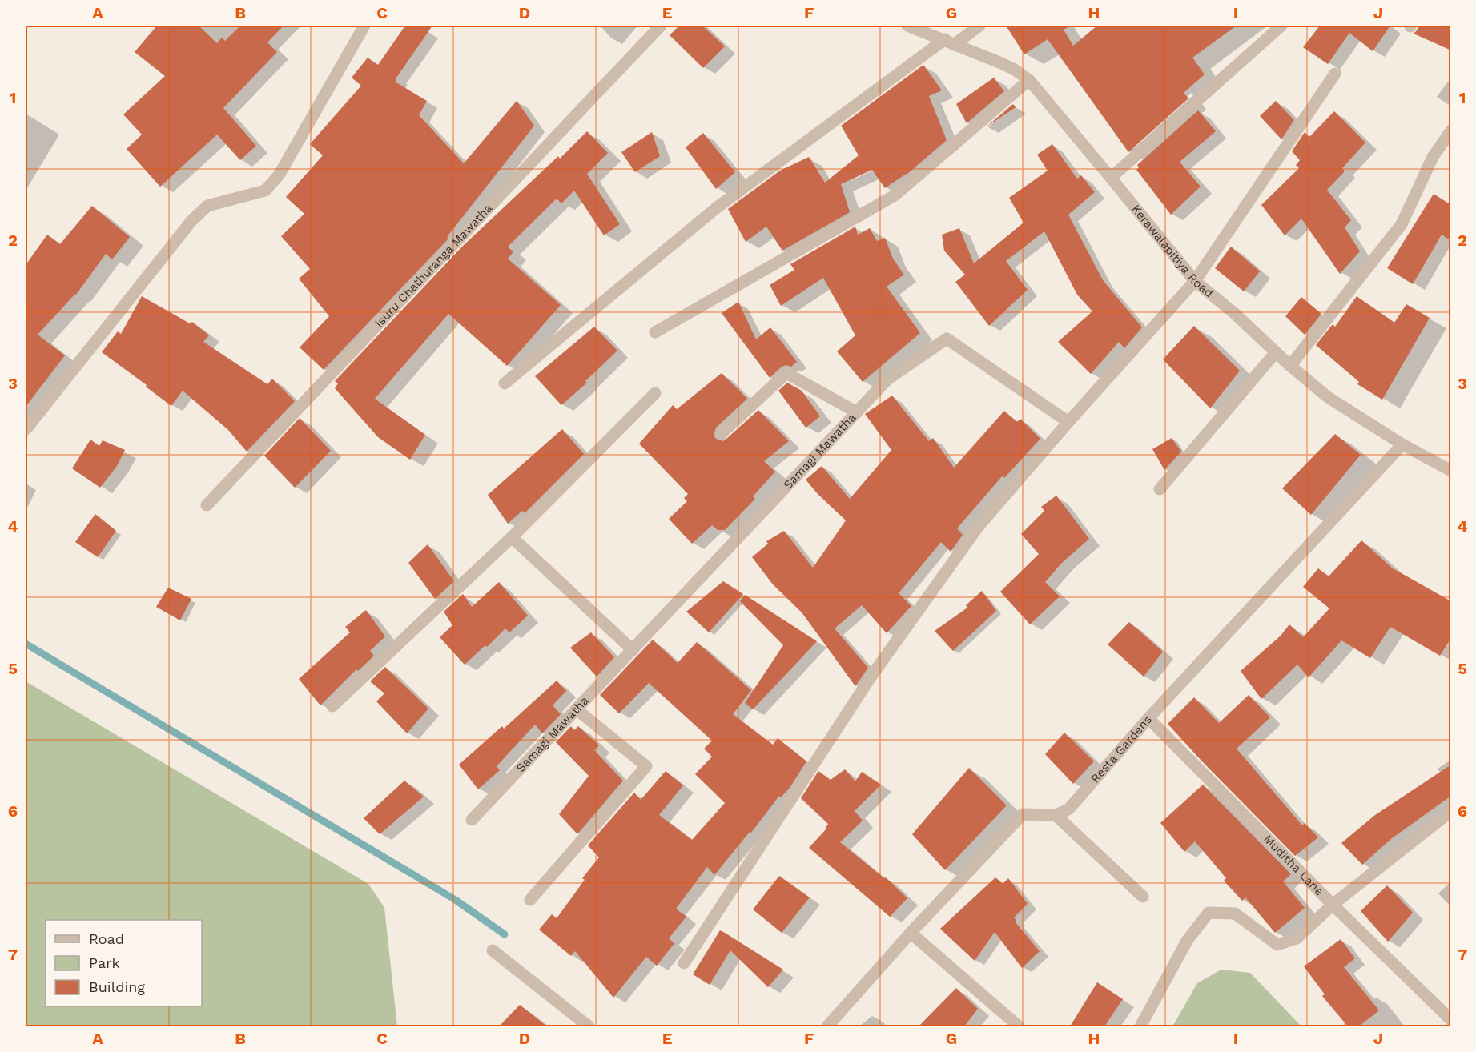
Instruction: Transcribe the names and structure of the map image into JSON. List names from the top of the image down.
{
  "streets": {
    "street": [
      "Kerawalapitiya Road",
      "Isuru Chathuranga Mawatha",
      "Samagi Mawatha",
      "Resta Gardens",
      "Muditha Lane"
    ]
  },
  "crossings": [
    ["Kerawalapitiya Road", "Resta Gardens"],
    ["Resta Gardens", "Muditha Lane"]
  ],
  "legend": ["Road", "Park", "Building"],
  "grid": {
    "columns": [
      "A",
      "B",
      "C",
      "D",
      "E",
      "F",
      "G",
      "H",
      "I",
      "J"
    ],
    "rows": [
      "1",
      "2",
      "3",
      "4",
      "5",
      "6",
      "7"
    ]
  }
}
